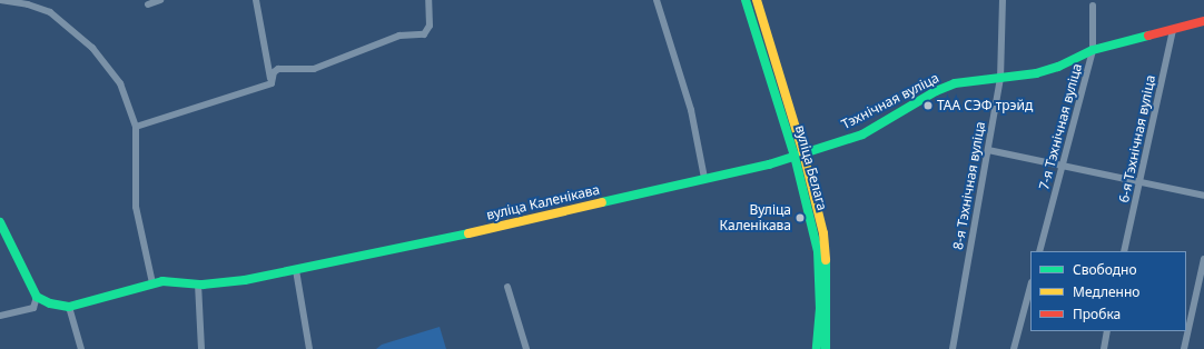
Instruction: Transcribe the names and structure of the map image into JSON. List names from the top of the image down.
{
  "streets": {
    "street": [
      "Тэхнічная вуліца",
      "7-я Тэхнічная вуліца",
      "6-я Тэхнічная вуліца",
      "вуліца Белага",
      "8-я Тэхнічная вуліца",
      "вуліца Каленікава"
    ]
  },
  "crossings": [
    ["Тэхнічная вуліца", "7-я Тэхнічная вуліца"],
    ["Тэхнічная вуліца", "6-я Тэхнічная вуліца"],
    ["Тэхнічная вуліца", "вуліца Белага"],
    ["Тэхнічная вуліца", "8-я Тэхнічная вуліца"],
    ["Тэхнічная вуліца", "вуліца Каленікава"],
    ["вуліца Белага", "вуліца Каленікава"]
  ],
  "places": ["ТАА СЭФ трэйд", "Вуліца Каленікава"],
  "legend": ["Свободно", "Медленно", "Пробка"]
}
